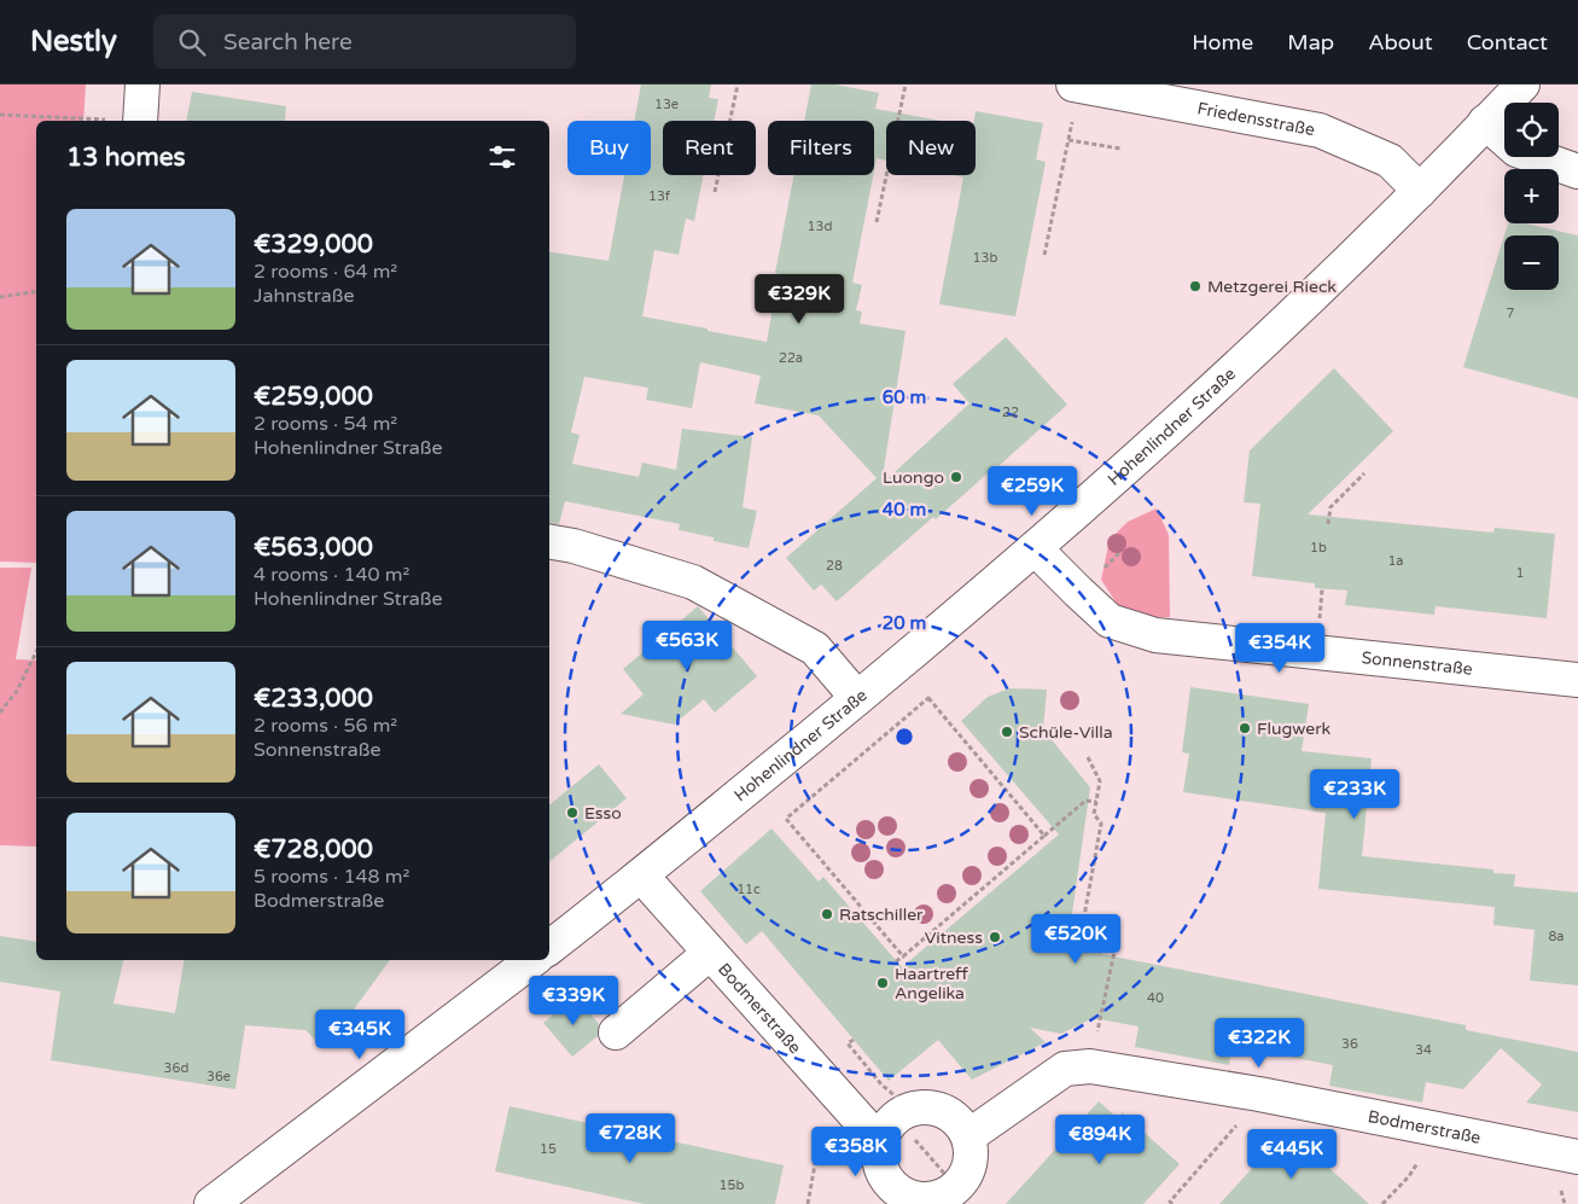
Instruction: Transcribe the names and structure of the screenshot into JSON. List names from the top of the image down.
{
  "streets": {
    "street": [
      "Friedensstraße",
      "Hohenlindner Straße",
      "Sonnenstraße",
      "Bodmerstraße"
    ]
  },
  "crossings": [
    ["Friedensstraße", "Hohenlindner Straße"],
    ["Hohenlindner Straße", "Sonnenstraße"],
    ["Hohenlindner Straße", "Bodmerstraße"]
  ],
  "places": [
    "Metzgerei Rieck",
    "Luongo",
    "Flugwerk",
    "Schüle-Villa",
    "Esso",
    "Ratschiller",
    "Vitness",
    "Haartreff Angelika"
  ],
  "house_numbers": [
    "13e",
    "13f",
    "13d",
    "13b",
    "7",
    "22a",
    "22",
    "1b",
    "1a",
    "28",
    "1",
    "11c",
    "8a",
    "40",
    "36",
    "34",
    "36d",
    "36e",
    "15",
    "15b"
  ],
  "page": {
    "header": "Nestly",
    "search": "Search here",
    "nav": [
      "Home",
      "Map",
      "About",
      "Contact"
    ],
    "map_buttons": ["+", "−"],
    "chip": [
      "Buy",
      "Rent",
      "Filters",
      "New"
    ],
    "heading": "13 homes",
    "list": [
      {
        "name": "€329,000",
        "note": "2 rooms · 64 m² · Jahnstraße"
      },
      {
        "name": "€259,000",
        "note": "2 rooms · 54 m² · Hohenlindner Straße"
      },
      {
        "name": "€563,000",
        "note": "4 rooms · 140 m² · Hohenlindner Straße"
      },
      {
        "name": "€233,000",
        "note": "2 rooms · 56 m² · Sonnenstraße"
      },
      {
        "name": "€728,000",
        "note": "5 rooms · 148 m² · Bodmerstraße"
      }
    ],
    "price": [
      "€329K",
      "€259K",
      "€563K",
      "€354K",
      "€233K",
      "€520K",
      "€339K",
      "€345K",
      "€322K",
      "€728K",
      "€894K",
      "€358K",
      "€445K"
    ]
  },
  "rings": ["60 m", "40 m", "20 m"]
}
